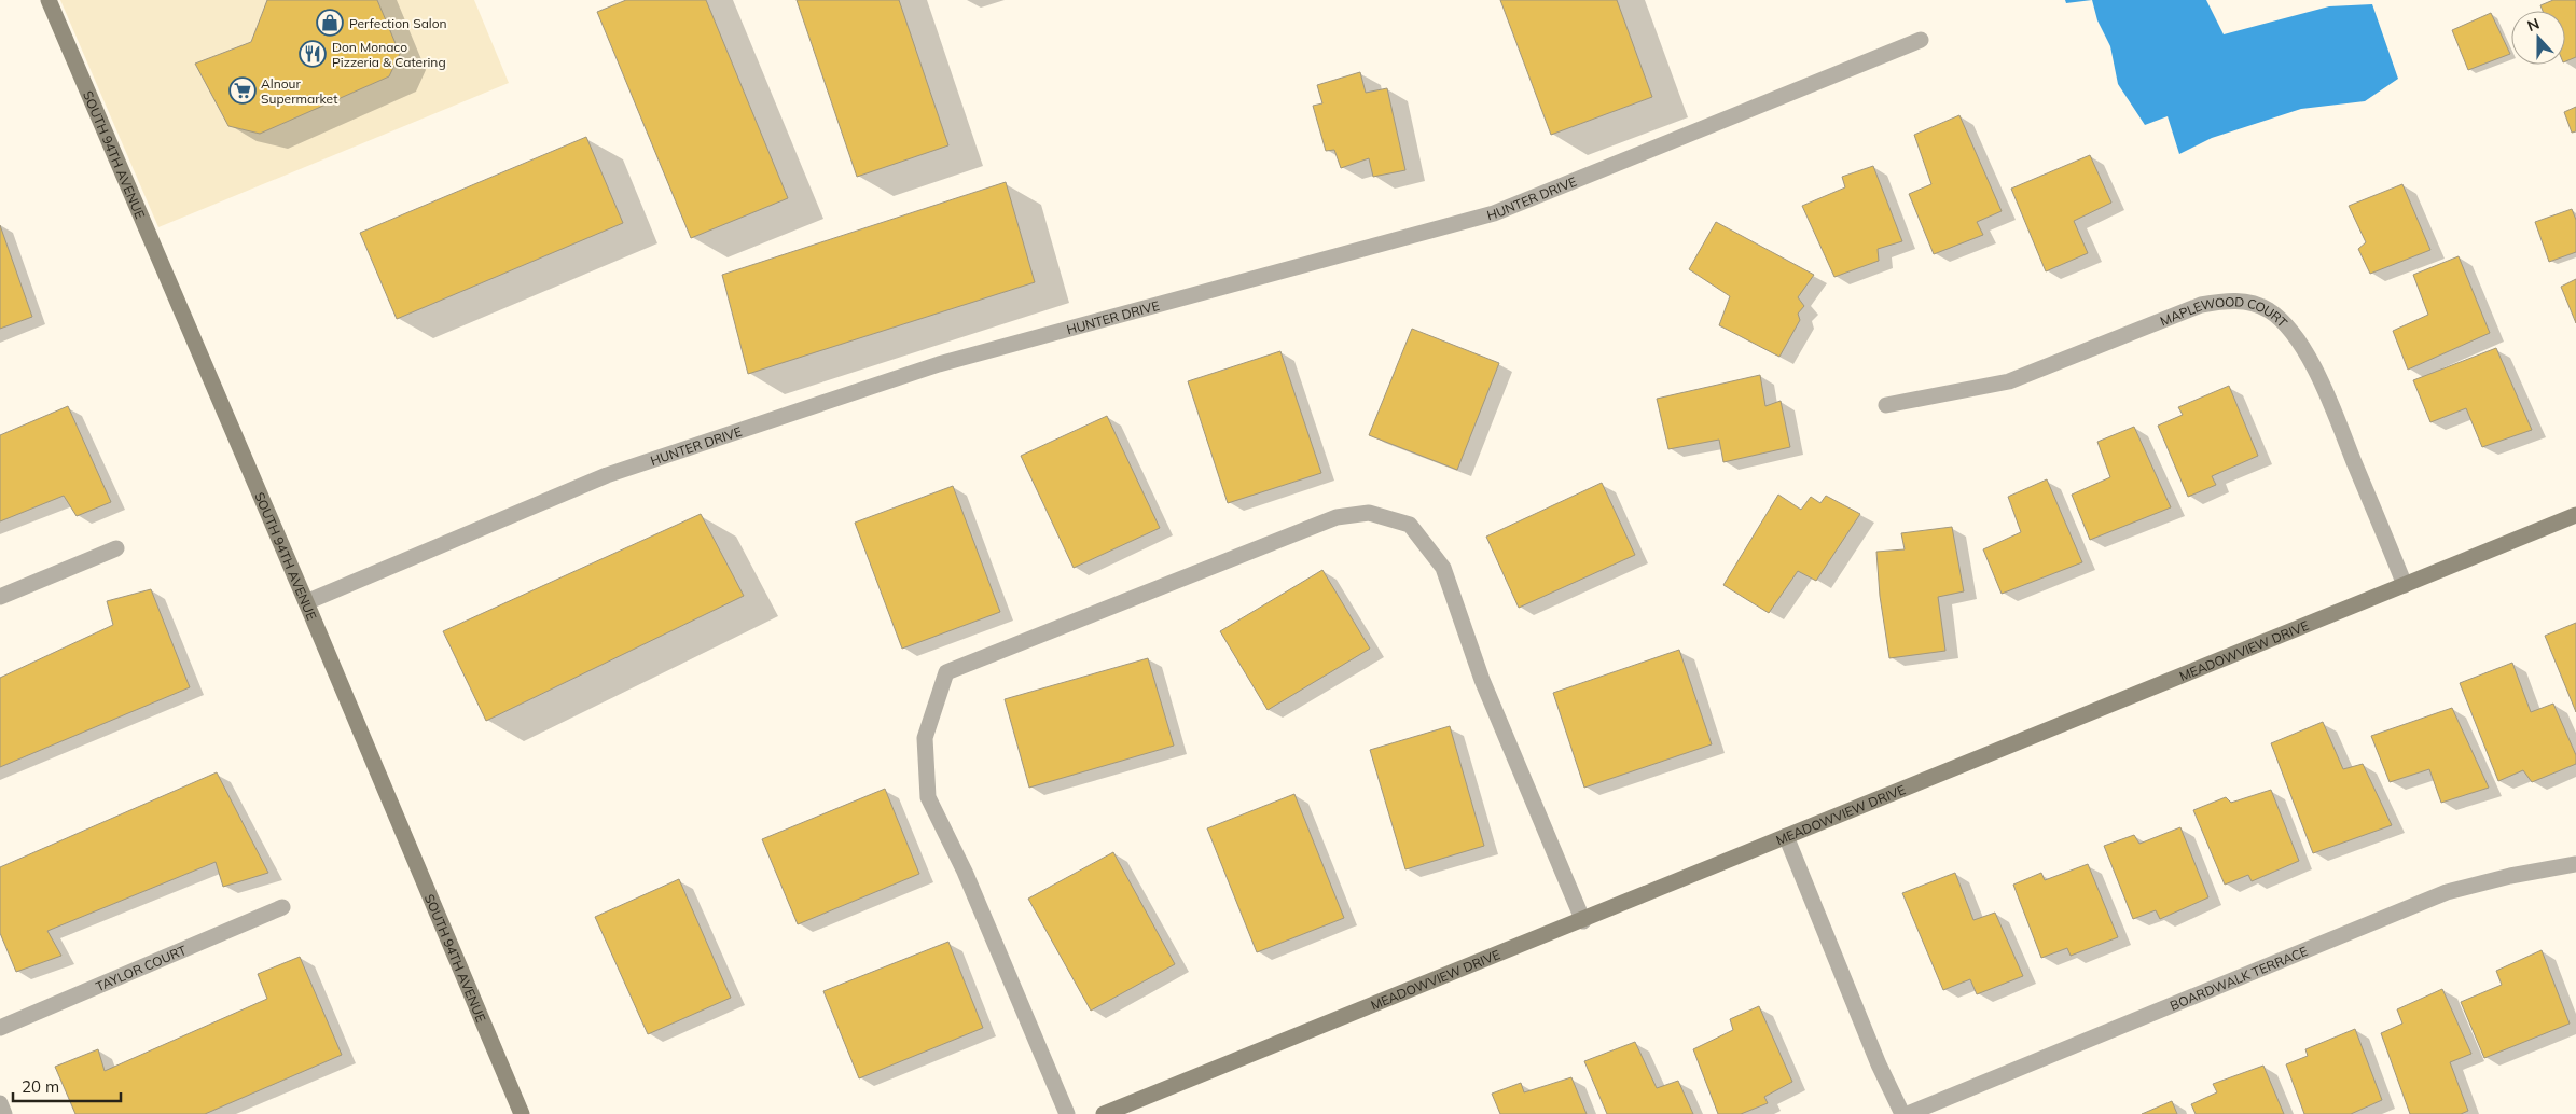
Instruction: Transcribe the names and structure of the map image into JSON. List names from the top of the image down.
{
  "streets": {
    "street": [
      "SOUTH 94TH AVENUE",
      "HUNTER DRIVE",
      "MAPLEWOOD COURT",
      "MEADOWVIEW DRIVE",
      "TAYLOR COURT",
      "BOARDWALK TERRACE"
    ]
  },
  "crossings": [
    ["SOUTH 94TH AVENUE", "HUNTER DRIVE"],
    ["MAPLEWOOD COURT", "MEADOWVIEW DRIVE"]
  ],
  "places": {
    "shop": ["Perfection Salon"],
    "restaurant": ["Don Monaco Pizzeria & Catering"],
    "supermarket": ["Alnour Supermarket"]
  },
  "scale_bar": "20 m",
  "north": "top"
}
